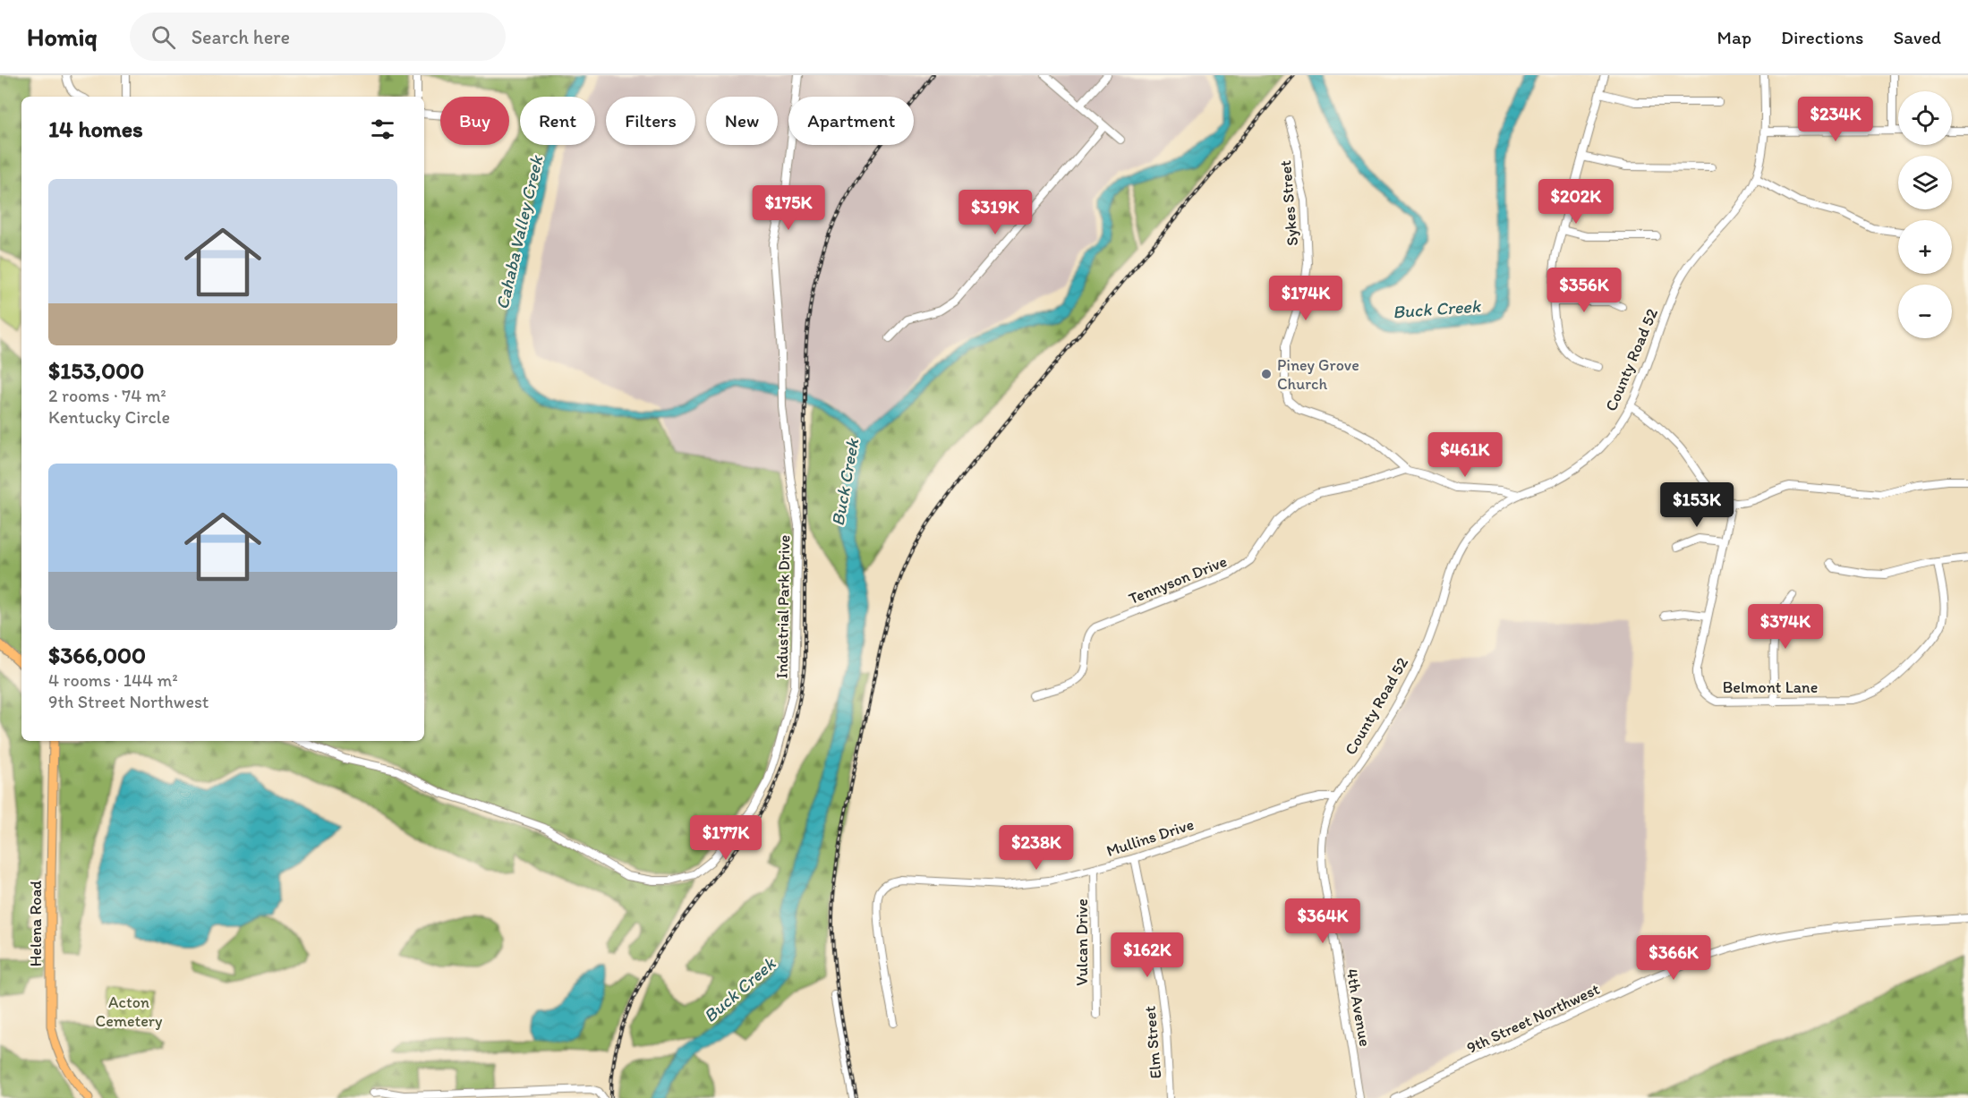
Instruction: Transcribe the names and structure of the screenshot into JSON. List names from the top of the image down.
{
  "streets": {
    "main road": ["Helena Road"],
    "street": [
      "Sykes Street",
      "County Road 52",
      "Tennyson Drive",
      "Industrial Park Drive",
      "Belmont Lane",
      "Mullins Drive",
      "Vulcan Drive",
      "4th Avenue",
      "9th Street Northwest",
      "Elm Street"
    ]
  },
  "crossings": [
    ["Sykes Street", "Tennyson Drive"],
    ["County Road 52", "Mullins Drive"],
    ["County Road 52", "4th Avenue"],
    ["Mullins Drive", "Vulcan Drive"],
    ["Mullins Drive", "4th Avenue"],
    ["Mullins Drive", "Elm Street"]
  ],
  "water": ["Cahaba Valley Creek", "Buck Creek"],
  "parks": ["Acton Cemetery"],
  "places": ["Piney Grove Church"],
  "page": {
    "header": "Homiq",
    "search": "Search here",
    "nav": ["Map", "Directions", "Saved"],
    "map_buttons": ["+", "−"],
    "price": [
      "$234K",
      "$202K",
      "$175K",
      "$319K",
      "$356K",
      "$174K",
      "$461K",
      "$153K",
      "$374K",
      "$177K",
      "$238K",
      "$364K",
      "$162K",
      "$366K"
    ],
    "chip": [
      "Buy",
      "Rent",
      "Filters",
      "New",
      "Apartment"
    ],
    "heading": "14 homes",
    "list": [
      {
        "name": "$153,000",
        "note": "2 rooms · 74 m² · Kentucky Circle"
      },
      {
        "name": "$366,000",
        "note": "4 rooms · 144 m² · 9th Street Northwest"
      }
    ]
  }
}
